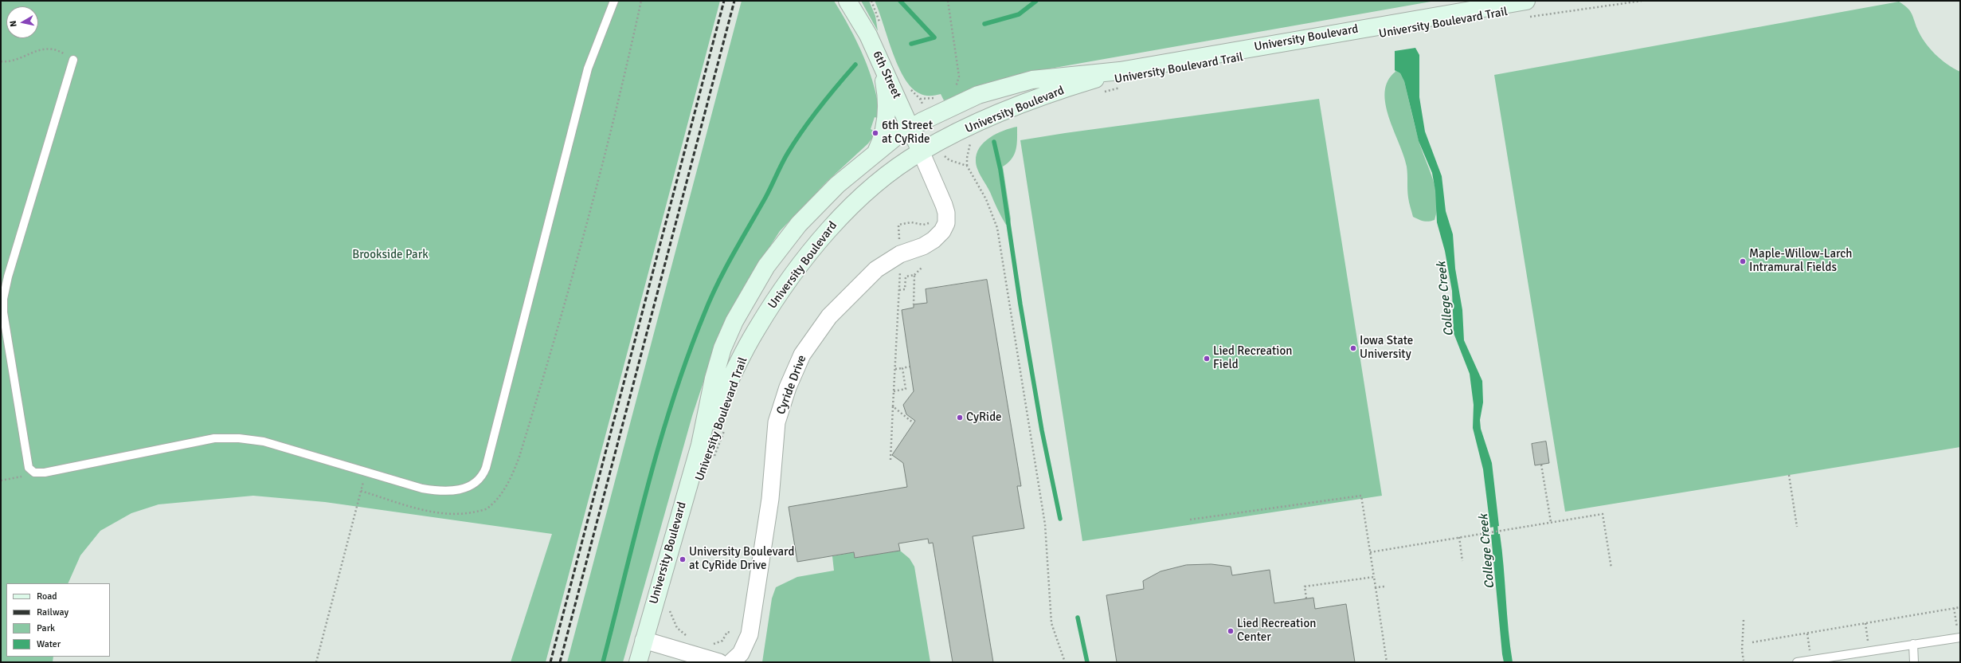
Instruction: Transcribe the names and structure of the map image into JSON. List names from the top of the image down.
{
  "streets": {
    "main road": ["University Boulevard", "6th Street"],
    "street": ["Cyride Drive"],
    "path": ["University Boulevard Trail"]
  },
  "crossings": [
    ["University Boulevard Trail", "University Boulevard"],
    ["University Boulevard", "6th Street"],
    ["University Boulevard", "Cyride Drive"],
    ["6th Street", "Cyride Drive"]
  ],
  "water": ["College Creek"],
  "parks": ["Brookside Park"],
  "places": [
    "6th Street at CyRide",
    "Maple-Willow-Larch Intramural Fields",
    "Iowa State University",
    "Lied Recreation Field",
    "CyRide",
    "University Boulevard at CyRide Drive",
    "Lied Recreation Center"
  ],
  "legend": [
    "Road",
    "Railway",
    "Park",
    "Water"
  ],
  "north": "left"
}
